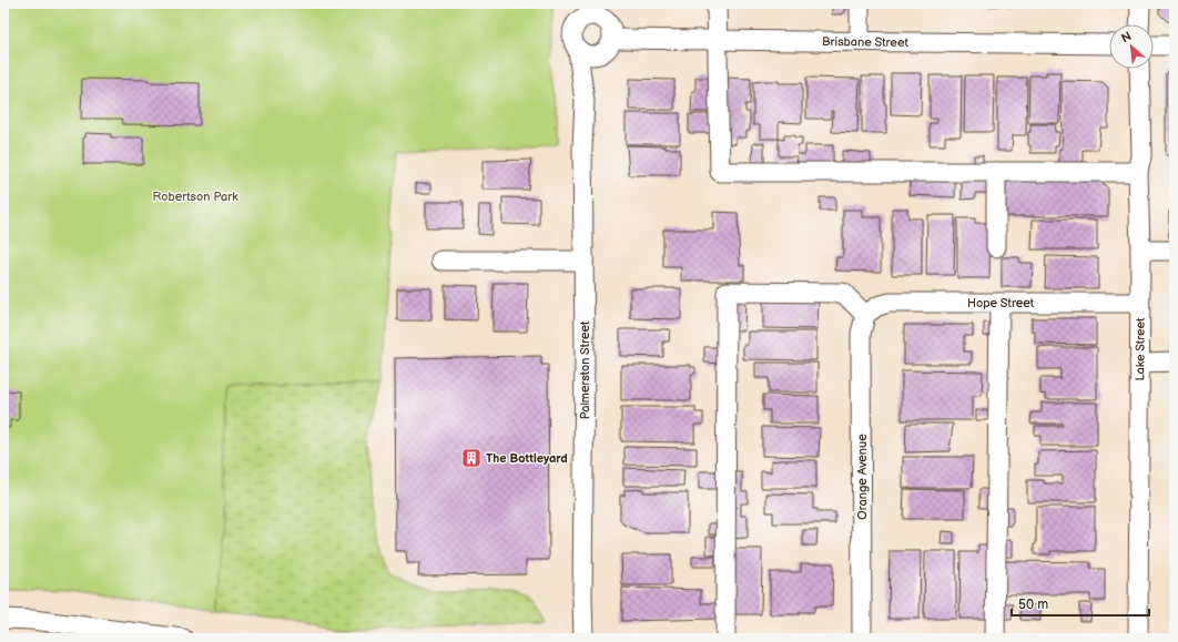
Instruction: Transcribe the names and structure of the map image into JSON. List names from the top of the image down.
{
  "streets": {
    "street": [
      "Brisbane Street",
      "Hope Street",
      "Lake Street",
      "Palmerston Street",
      "Orange Avenue"
    ]
  },
  "crossings": [
    ["Brisbane Street", "Palmerston Street"],
    ["Hope Street", "Lake Street"],
    ["Hope Street", "Orange Avenue"]
  ],
  "parks": ["Robertson Park"],
  "places": {
    "building": ["The Bottleyard"]
  },
  "scale_bar": "50 m",
  "north": "top left"
}
